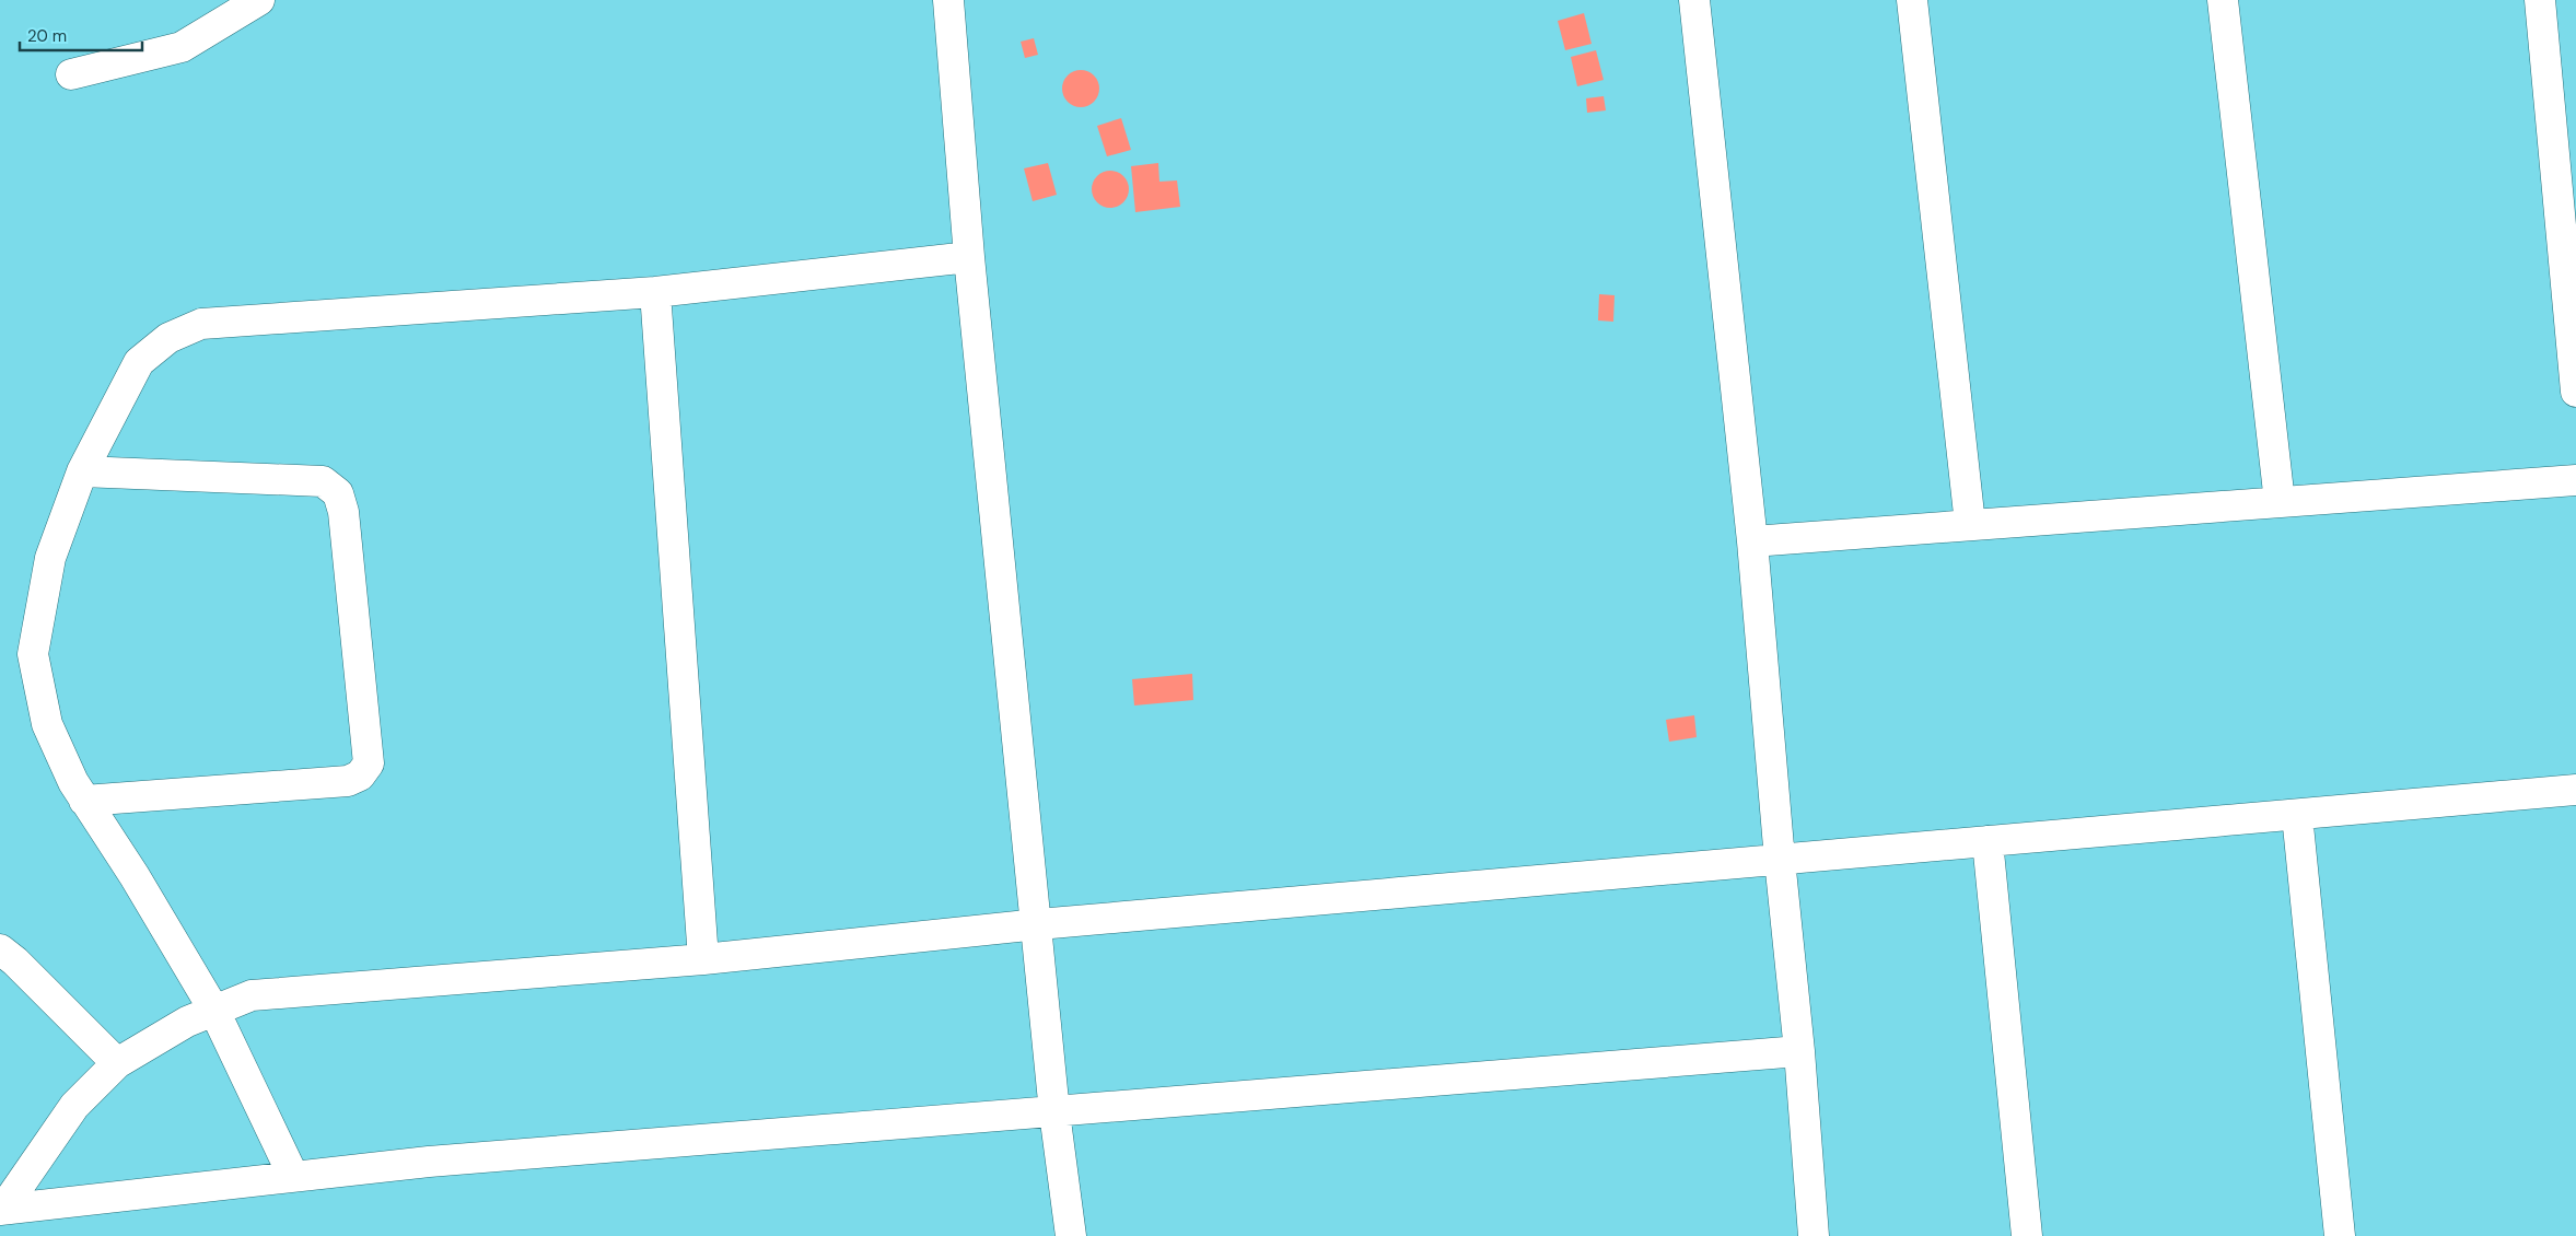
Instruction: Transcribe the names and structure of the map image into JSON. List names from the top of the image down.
{
  "scale_bar": "20 m"
}
